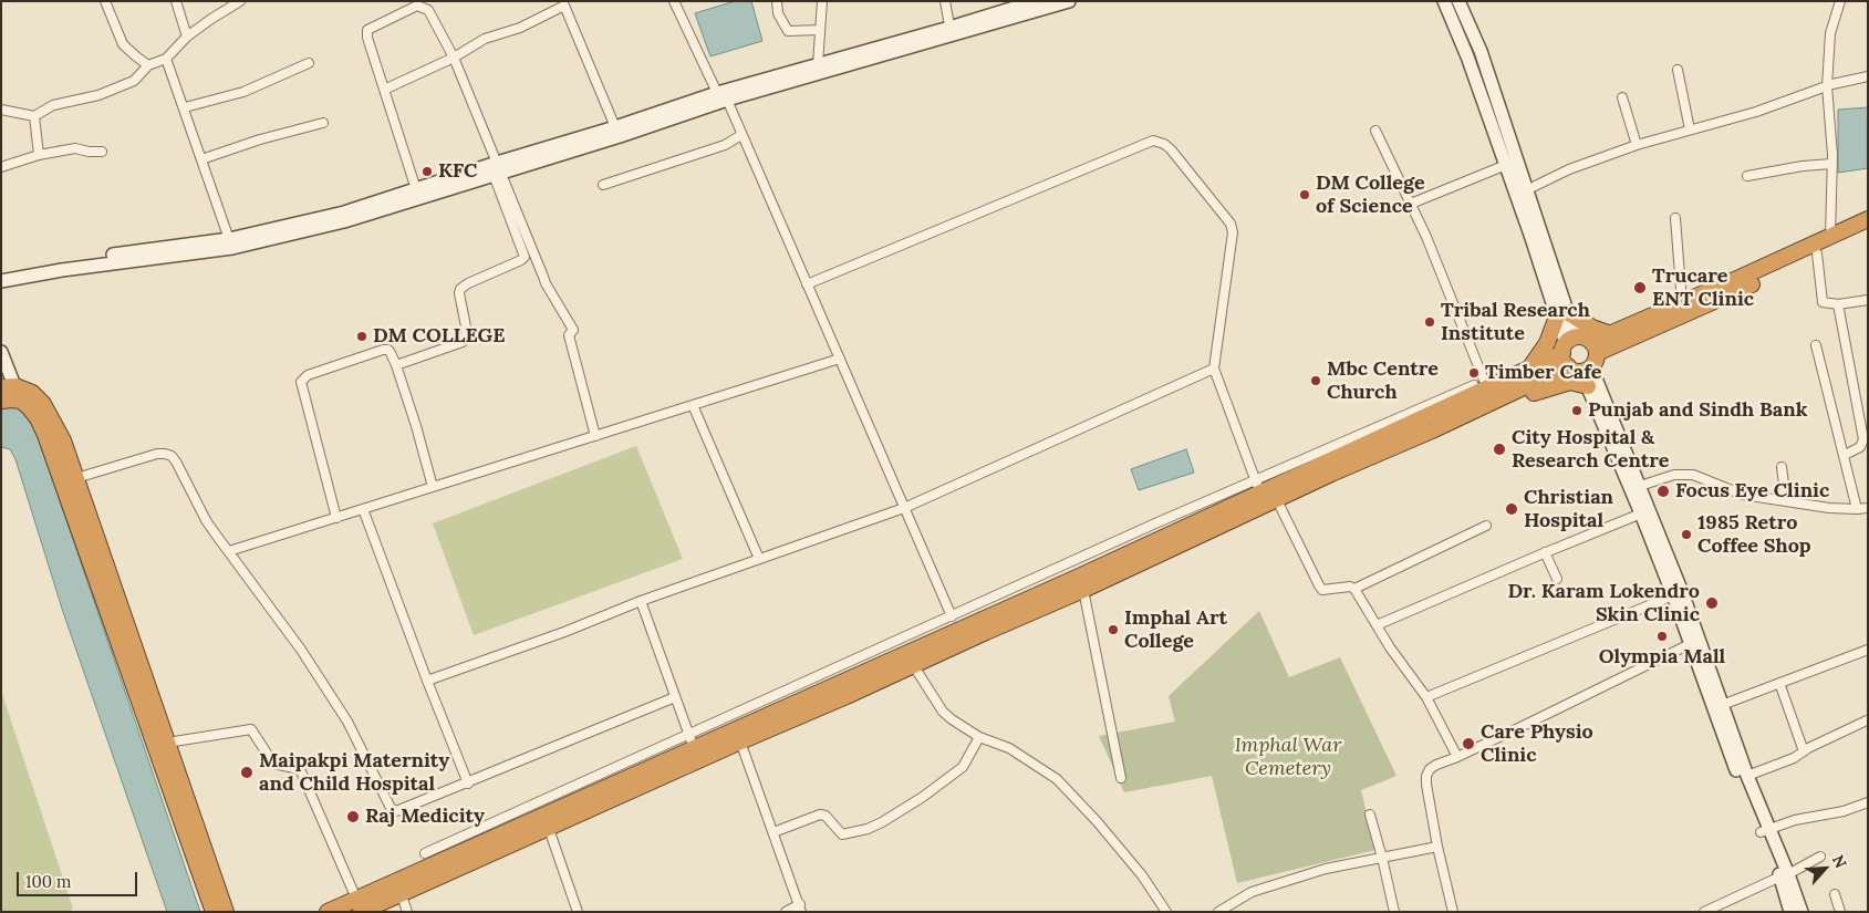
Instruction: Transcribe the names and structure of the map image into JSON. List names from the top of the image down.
{
  "parks": ["Imphal War Cemetery"],
  "places": [
    "KFC",
    "DM College of Science",
    "Trucare ENT Clinic",
    "Tribal Research Institute",
    "DM COLLEGE",
    "Timber Cafe",
    "Mbc Centre Church",
    "Punjab and Sindh Bank",
    "City Hospital & Research Centre",
    "Focus Eye Clinic",
    "Christian Hospital",
    "1985 Retro Coffee Shop",
    "Dr. Karam Lokendro Skin Clinic",
    "Imphal Art College",
    "Olympia Mall",
    "Care Physio Clinic",
    "Maipakpi Maternity and Child Hospital",
    "Raj Medicity"
  ],
  "scale_bar": "100 m",
  "north": "top right"
}
